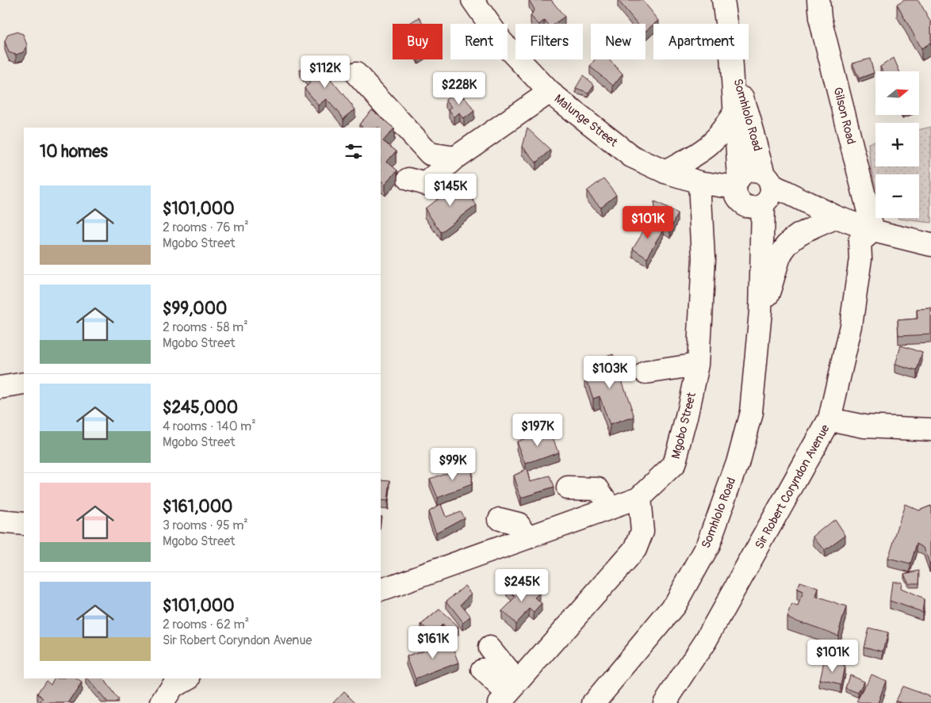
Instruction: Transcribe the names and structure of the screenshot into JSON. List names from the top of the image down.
{
  "streets": {
    "street": [
      "Somhlolo Road",
      "Gilson Road",
      "Malunge Street",
      "Mgobo Street",
      "Sir Robert Coryndon Avenue"
    ]
  },
  "crossings": [
    ["Somhlolo Road", "Malunge Street"],
    ["Gilson Road", "Malunge Street"],
    ["Gilson Road", "Sir Robert Coryndon Avenue"],
    ["Malunge Street", "Mgobo Street"],
    ["Malunge Street", "Sir Robert Coryndon Avenue"]
  ],
  "north": "right",
  "page": {
    "chip": [
      "Buy",
      "Rent",
      "Filters",
      "New",
      "Apartment"
    ],
    "price": [
      "$112K",
      "$228K",
      "$145K",
      "$101K",
      "$103K",
      "$197K",
      "$99K",
      "$245K",
      "$161K",
      "$101K"
    ],
    "map_buttons": ["+", "−"],
    "heading": "10 homes",
    "list": [
      {
        "name": "$101,000",
        "note": "2 rooms · 76 m² · Mgobo Street"
      },
      {
        "name": "$99,000",
        "note": "2 rooms · 58 m² · Mgobo Street"
      },
      {
        "name": "$245,000",
        "note": "4 rooms · 140 m² · Mgobo Street"
      },
      {
        "name": "$161,000",
        "note": "3 rooms · 95 m² · Mgobo Street"
      },
      {
        "name": "$101,000",
        "note": "2 rooms · 62 m² · Sir Robert Coryndon Avenue"
      }
    ]
  }
}
